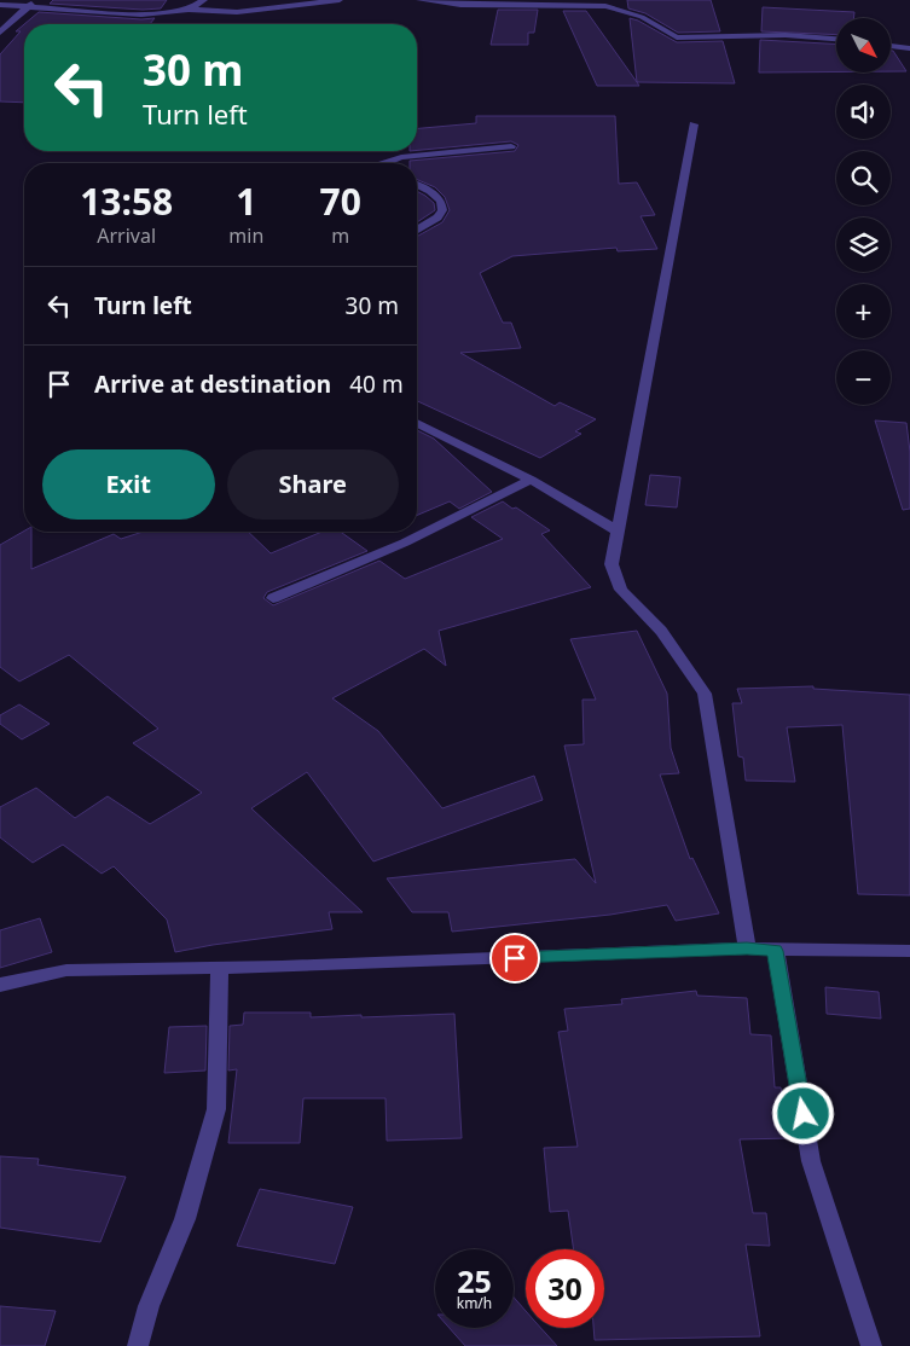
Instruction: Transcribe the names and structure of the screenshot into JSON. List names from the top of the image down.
{
  "north": "bottom right",
  "page": {
    "map_buttons": ["+", "−"],
    "turn": ["30 m", "Turn left"],
    "eta": [
      "13:58",
      "Arrival",
      "1",
      "min",
      "70",
      "m"
    ],
    "list": [
      {
        "name": "Turn left",
        "value": "30 m"
      },
      {
        "name": "Arrive at destination",
        "value": "40 m"
      }
    ],
    "buttons": ["Exit", "Share"],
    "speed": "25 km/h",
    "limit": "30"
  }
}
